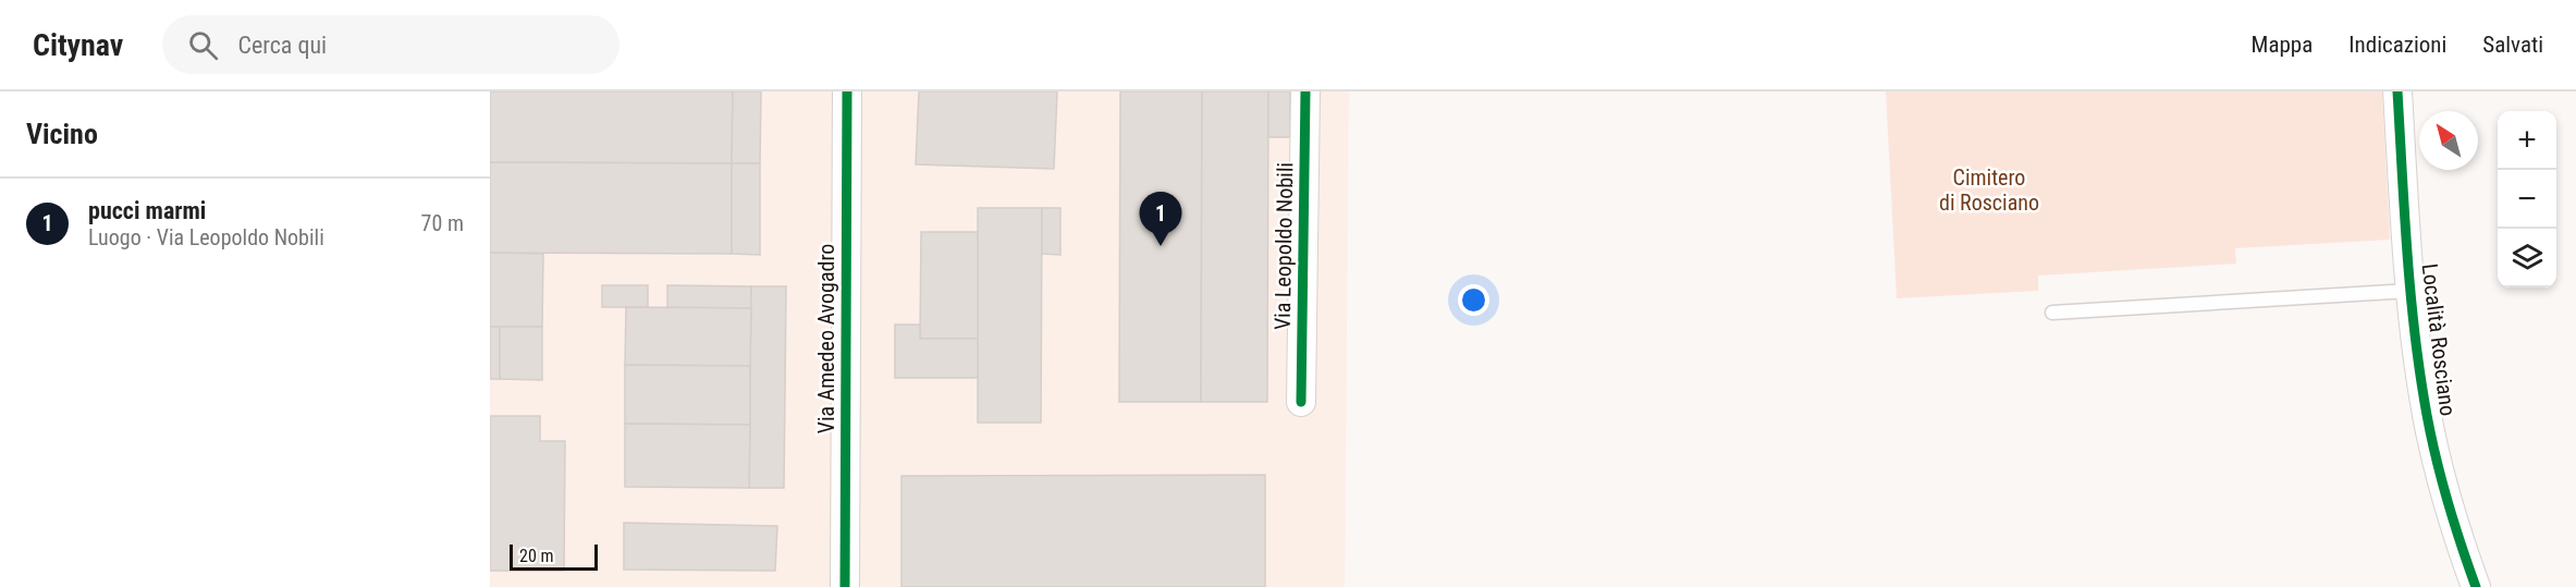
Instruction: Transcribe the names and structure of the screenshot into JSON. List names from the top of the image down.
{
  "streets": {
    "street": ["Via Leopoldo Nobili", "Via Amedeo Avogadro", "Località Rosciano"]
  },
  "parks": ["Cimitero di Rosciano"],
  "scale_bar": "20 m",
  "north": "top left",
  "page": {
    "header": "Citynav",
    "search": "Cerca qui",
    "nav": ["Mappa", "Indicazioni", "Salvati"],
    "heading": "Vicino",
    "map_buttons": ["+", "−"],
    "list": [
      {
        "mark": "1",
        "name": "pucci marmi",
        "note": "Luogo · Via Leopoldo Nobili",
        "value": "70 m"
      }
    ],
    "pins": "1",
    "scale": "20 m"
  }
}
